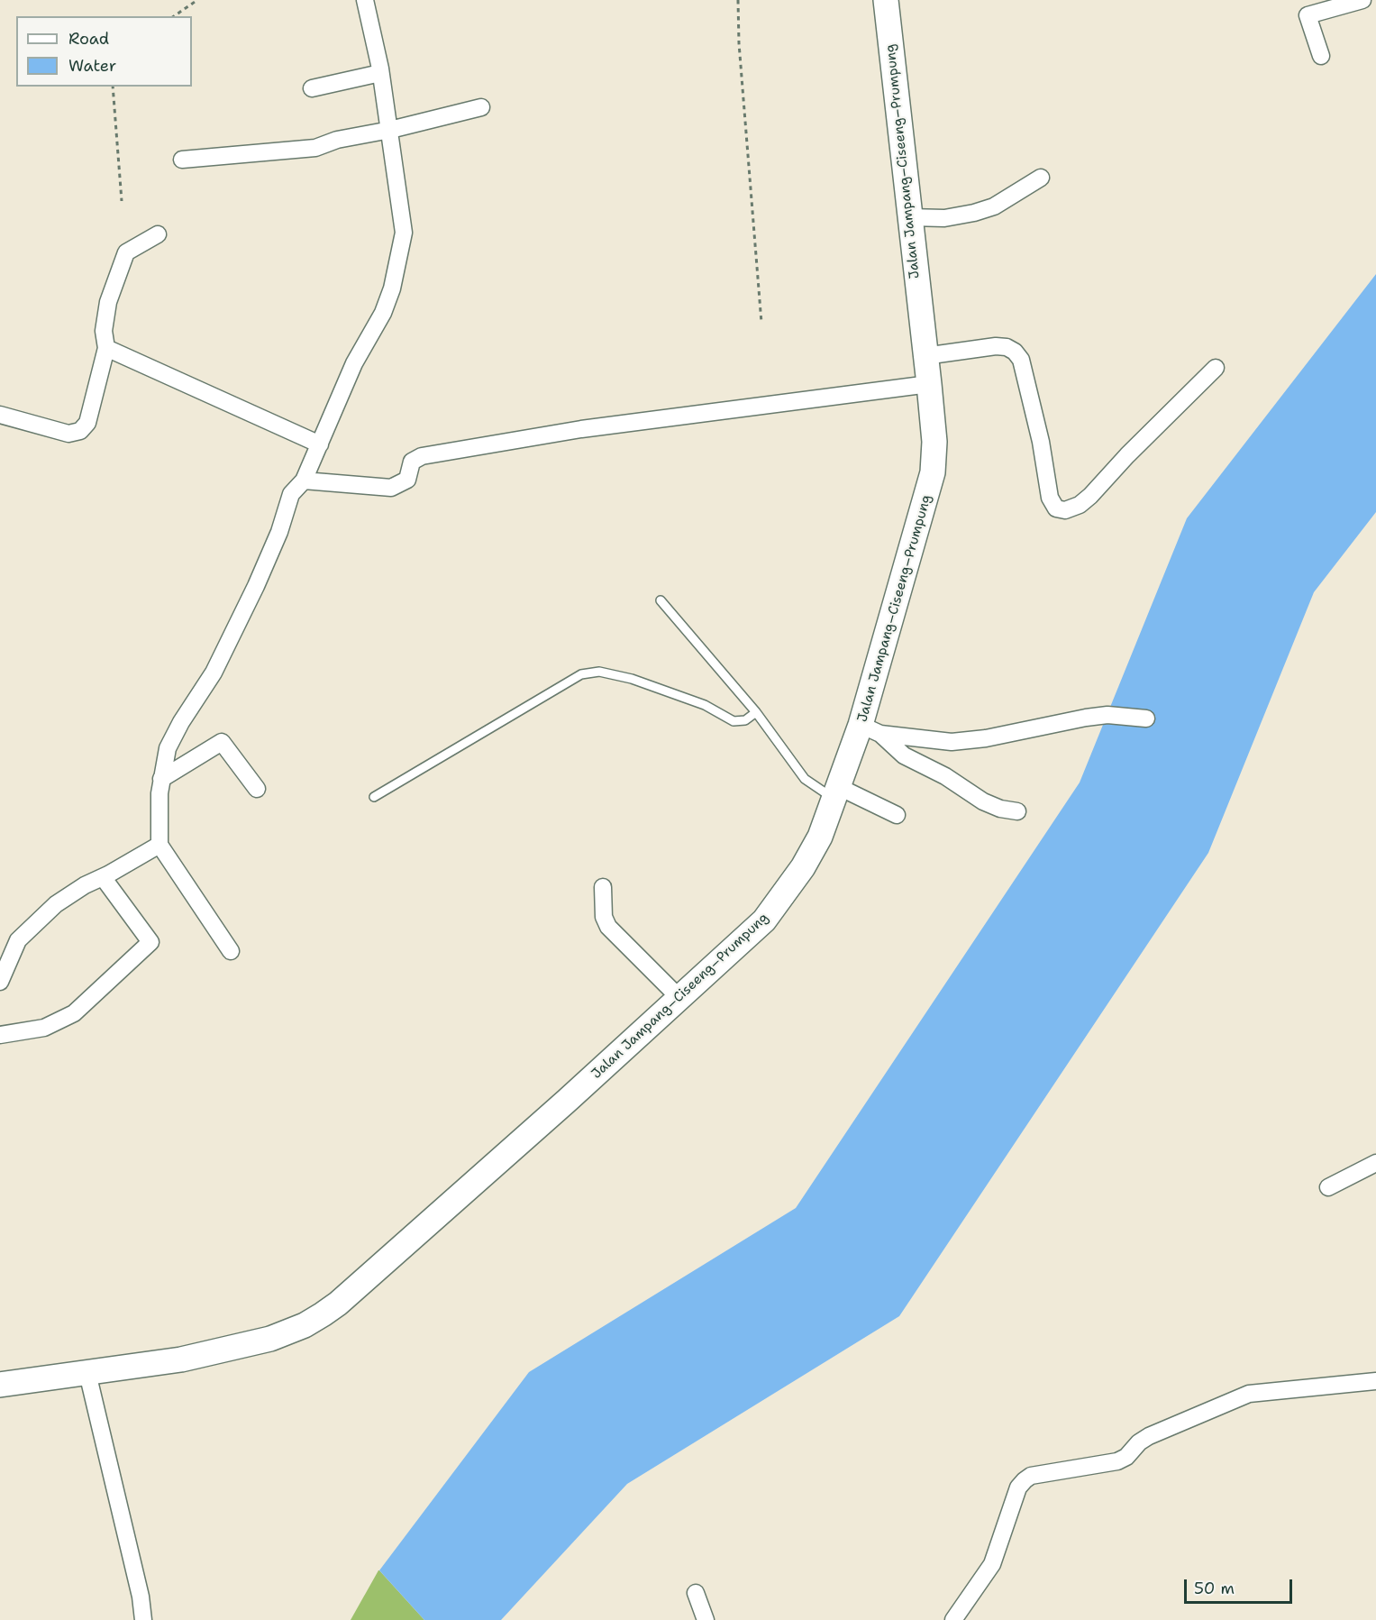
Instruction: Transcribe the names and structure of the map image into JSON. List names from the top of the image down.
{
  "streets": {
    "main road": ["Jalan Jampang–Ciseeng–Prumpung"]
  },
  "legend": ["Road", "Water"],
  "scale_bar": "50 m"
}
